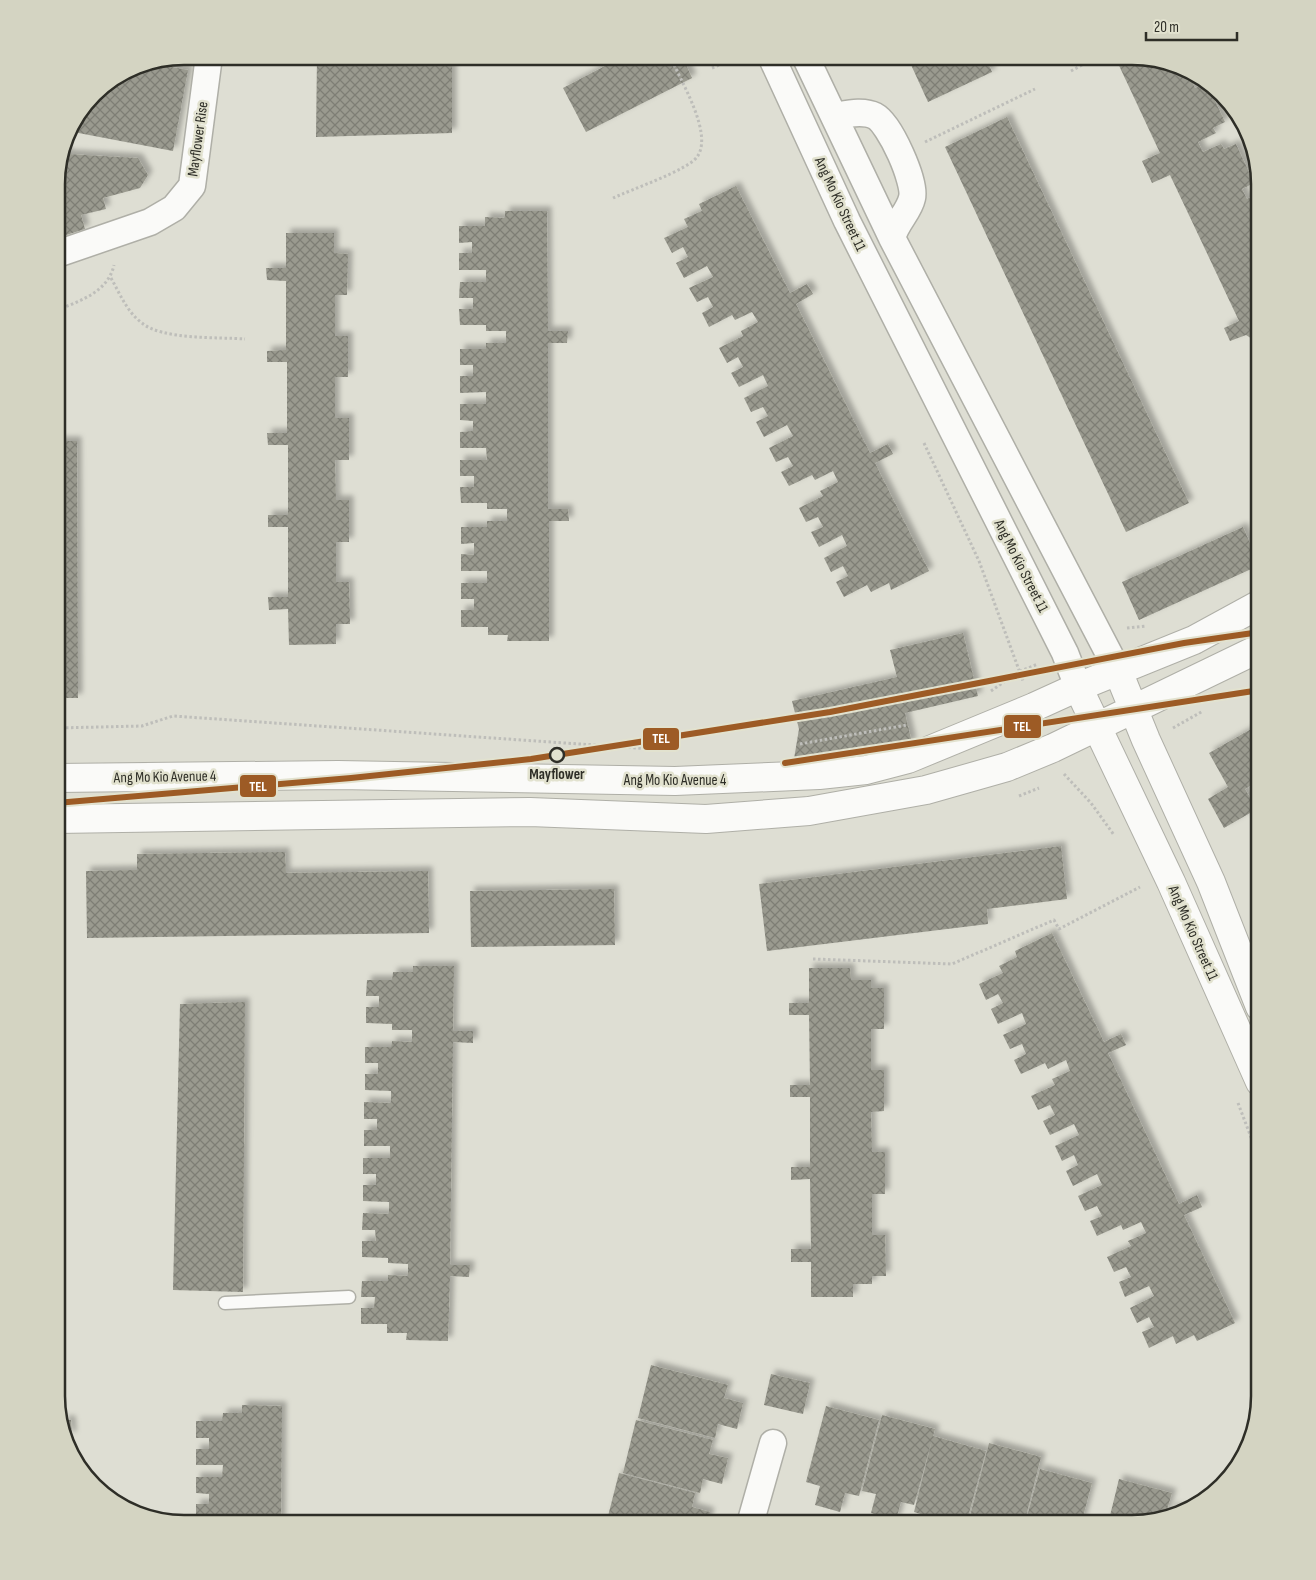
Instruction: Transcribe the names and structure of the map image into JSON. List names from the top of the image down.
{
  "streets": {
    "main road": ["Ang Mo Kio Street 11", "Ang Mo Kio Avenue 4"],
    "street": ["Mayflower Rise"]
  },
  "crossings": [
    ["Ang Mo Kio Street 11", "Ang Mo Kio Avenue 4"]
  ],
  "places": ["Mayflower"],
  "lines": ["transit line TEL"],
  "scale_bar": "20 m"
}
